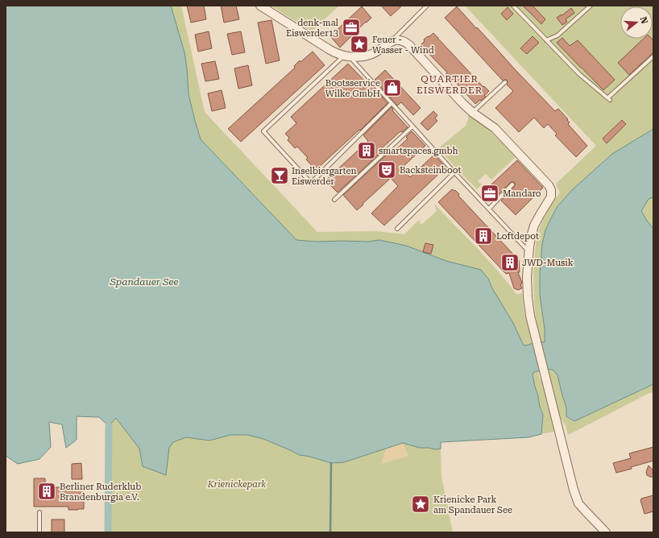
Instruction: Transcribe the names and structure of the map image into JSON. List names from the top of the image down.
{
  "districts": ["QUARTIER EISWERDER"],
  "water": ["Spandauer See"],
  "parks": ["Krienickepark"],
  "places": {
    "office": ["denk-mal Eiswerder13", "Mandaro"],
    "place": ["Feuer - Wasser - Wind", "Krienicke Park am Spandauer See"],
    "shop": ["Bootsservice Wilke GmbH"],
    "building": [
      "smartspaces.gmbh",
      "Loftdepot",
      "JWD-Musik",
      "Berliner Ruderklub Brandenburgia e.V."
    ],
    "theatre": ["Backsteinboot"],
    "bar": ["Inselbiergarten Eiswerder"]
  },
  "north": "right"
}
